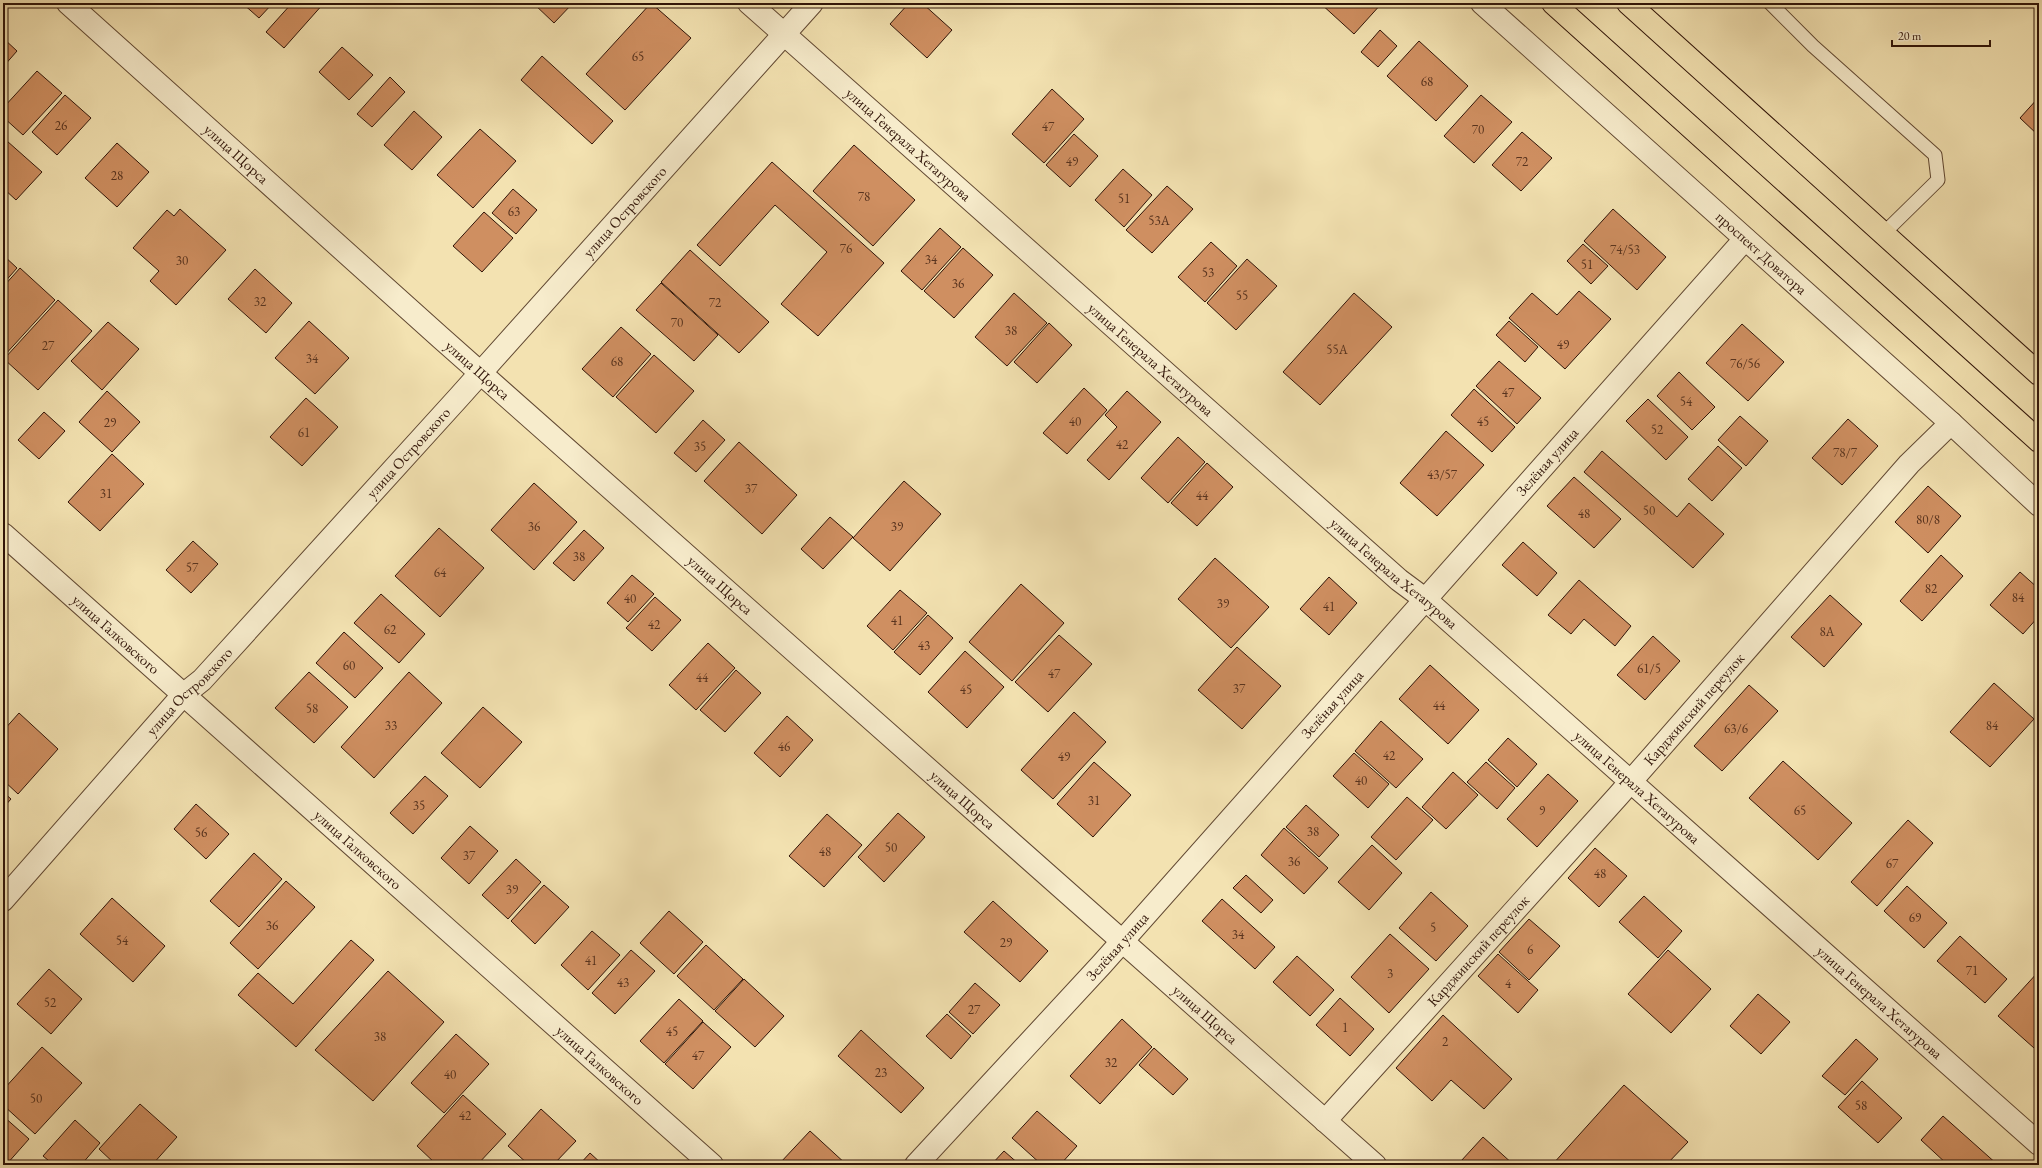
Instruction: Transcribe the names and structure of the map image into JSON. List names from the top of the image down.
{
  "streets": {
    "street": [
      "улица Генерала Хетагурова",
      "улица Щорса",
      "улица Островского",
      "проспект Доватора",
      "Зелёная улица",
      "улица Галковского",
      "Карджинский переулок"
    ]
  },
  "crossings": [
    ["улица Генерала Хетагурова", "улица Островского"],
    ["улица Генерала Хетагурова", "Зелёная улица"],
    ["улица Генерала Хетагурова", "Карджинский переулок"],
    ["улица Щорса", "улица Островского"],
    ["улица Щорса", "Зелёная улица"],
    ["улица Щорса", "Карджинский переулок"],
    ["улица Островского", "улица Галковского"],
    ["проспект Доватора", "Зелёная улица"],
    ["проспект Доватора", "Карджинский переулок"]
  ],
  "house_numbers": [
    "65",
    "68",
    "26",
    "47",
    "70",
    "49",
    "72",
    "28",
    "78",
    "51",
    "63",
    "53А",
    "76",
    "74/53",
    "34",
    "30",
    "51",
    "53",
    "36",
    "55",
    "32",
    "72",
    "70",
    "38",
    "49",
    "27",
    "55А",
    "34",
    "68",
    "76/56",
    "47",
    "54",
    "40",
    "45",
    "29",
    "52",
    "61",
    "42",
    "35",
    "78/7",
    "43/57",
    "37",
    "31",
    "44",
    "50",
    "48",
    "80/8",
    "36",
    "39",
    "38",
    "57",
    "64",
    "82",
    "84",
    "40",
    "39",
    "41",
    "41",
    "42",
    "62",
    "8А",
    "43",
    "60",
    "61/5",
    "47",
    "44",
    "37",
    "45",
    "44",
    "58",
    "33",
    "84",
    "63/6",
    "46",
    "42",
    "49",
    "40",
    "31",
    "35",
    "9",
    "65",
    "38",
    "56",
    "50",
    "48",
    "37",
    "36",
    "67",
    "48",
    "39",
    "69",
    "36",
    "5",
    "34",
    "54",
    "29",
    "6",
    "41",
    "71",
    "3",
    "43",
    "4",
    "52",
    "27",
    "1",
    "45",
    "38",
    "2",
    "47",
    "32",
    "23",
    "40",
    "50",
    "58",
    "42"
  ],
  "scale_bar": "20 m"
}
